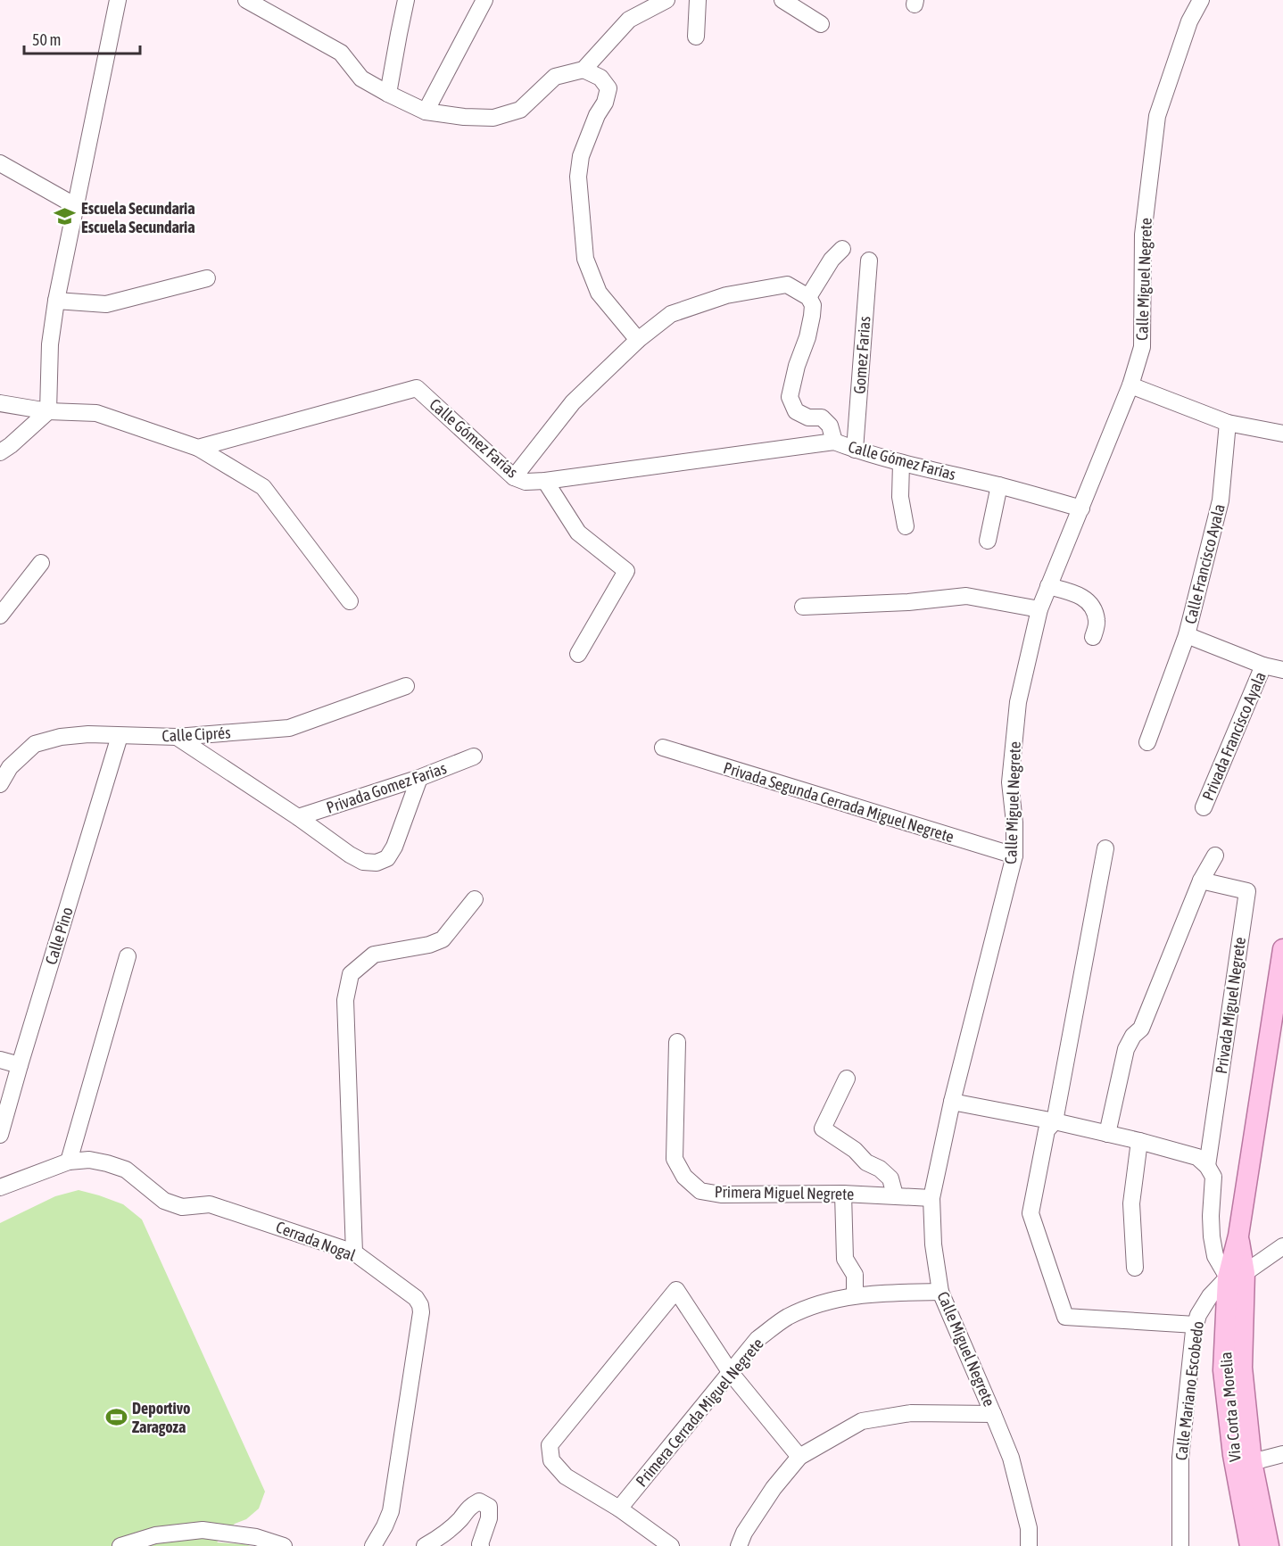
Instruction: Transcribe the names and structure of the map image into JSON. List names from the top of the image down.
{
  "streets": {
    "main road": ["Via Corta a Morelia"],
    "street": [
      "Calle Miguel Negrete",
      "Gomez Farias",
      "Calle Gómez Farías",
      "Calle Francisco Ayala",
      "Calle Ciprés",
      "Privada Francisco Ayala",
      "Privada Gomez Farias",
      "Privada Segunda Cerrada Miguel Negrete",
      "Calle Pino",
      "Privada Miguel Negrete",
      "Primera Miguel Negrete",
      "Cerrada Nogal",
      "Calle Mariano Escobedo",
      "Primera Cerrada Miguel Negrete"
    ]
  },
  "crossings": [
    ["Calle Miguel Negrete", "Calle Gómez Farías"],
    ["Calle Miguel Negrete", "Privada Segunda Cerrada Miguel Negrete"],
    ["Calle Miguel Negrete", "Primera Miguel Negrete"],
    ["Calle Miguel Negrete", "Primera Cerrada Miguel Negrete"],
    ["Gomez Farias", "Calle Gómez Farías"],
    ["Calle Francisco Ayala", "Privada Francisco Ayala"],
    ["Calle Ciprés", "Calle Pino"],
    ["Privada Miguel Negrete", "Calle Mariano Escobedo"],
    ["Privada Miguel Negrete", "Via Corta a Morelia"],
    ["Calle Mariano Escobedo", "Via Corta a Morelia"]
  ],
  "places": {
    "school or university": ["Escuela Secundaria Escuela Secundaria"],
    "sports": ["Deportivo Zaragoza"]
  },
  "scale_bar": "50 m"
}
